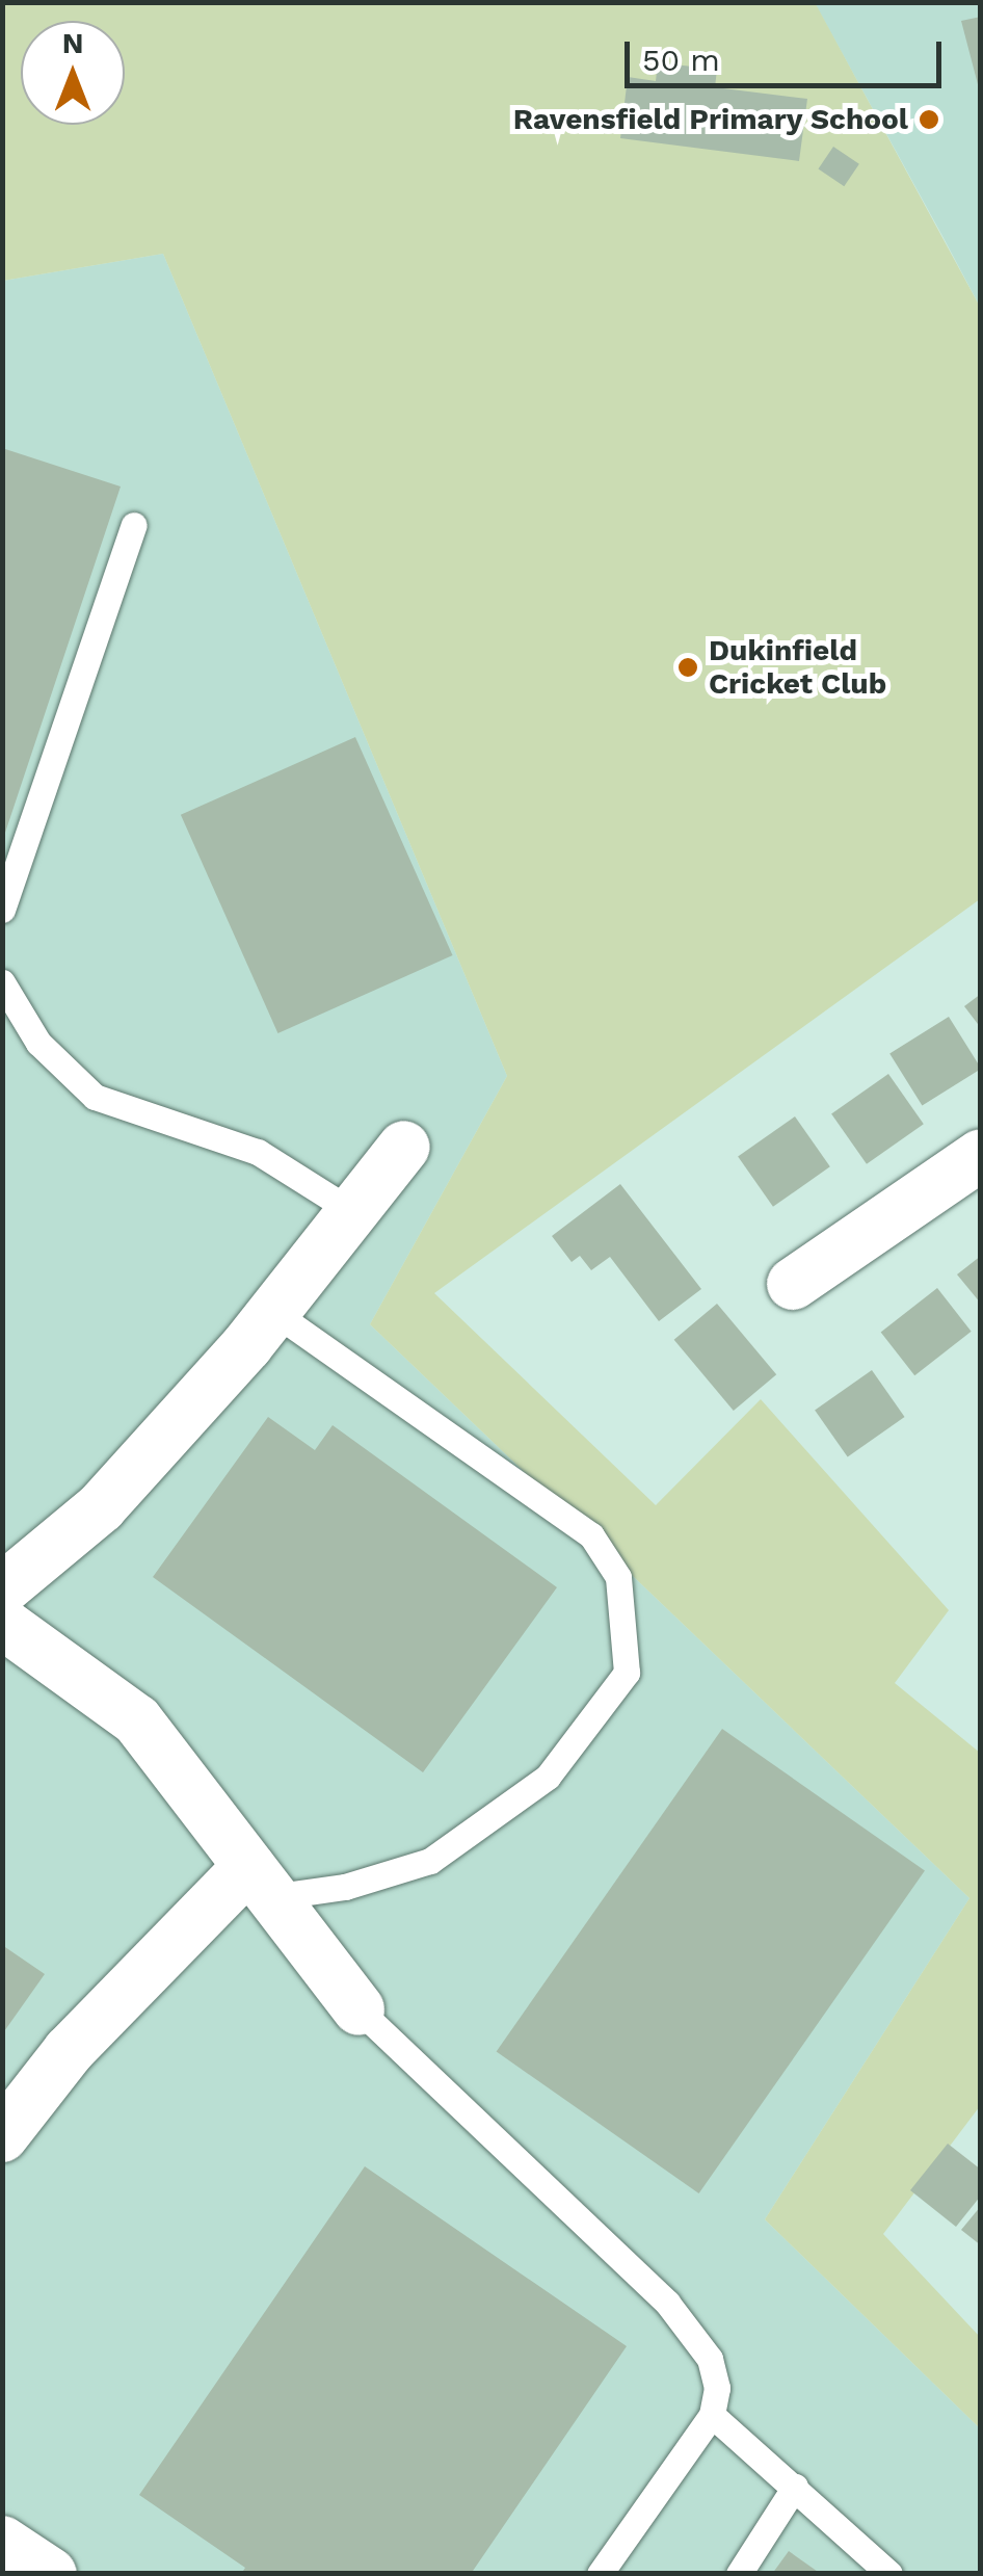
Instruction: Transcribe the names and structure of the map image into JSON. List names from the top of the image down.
{
  "places": ["Ravensfield Primary School", "Dukinfield Cricket Club"],
  "scale_bar": "50 m",
  "north": "top"
}
